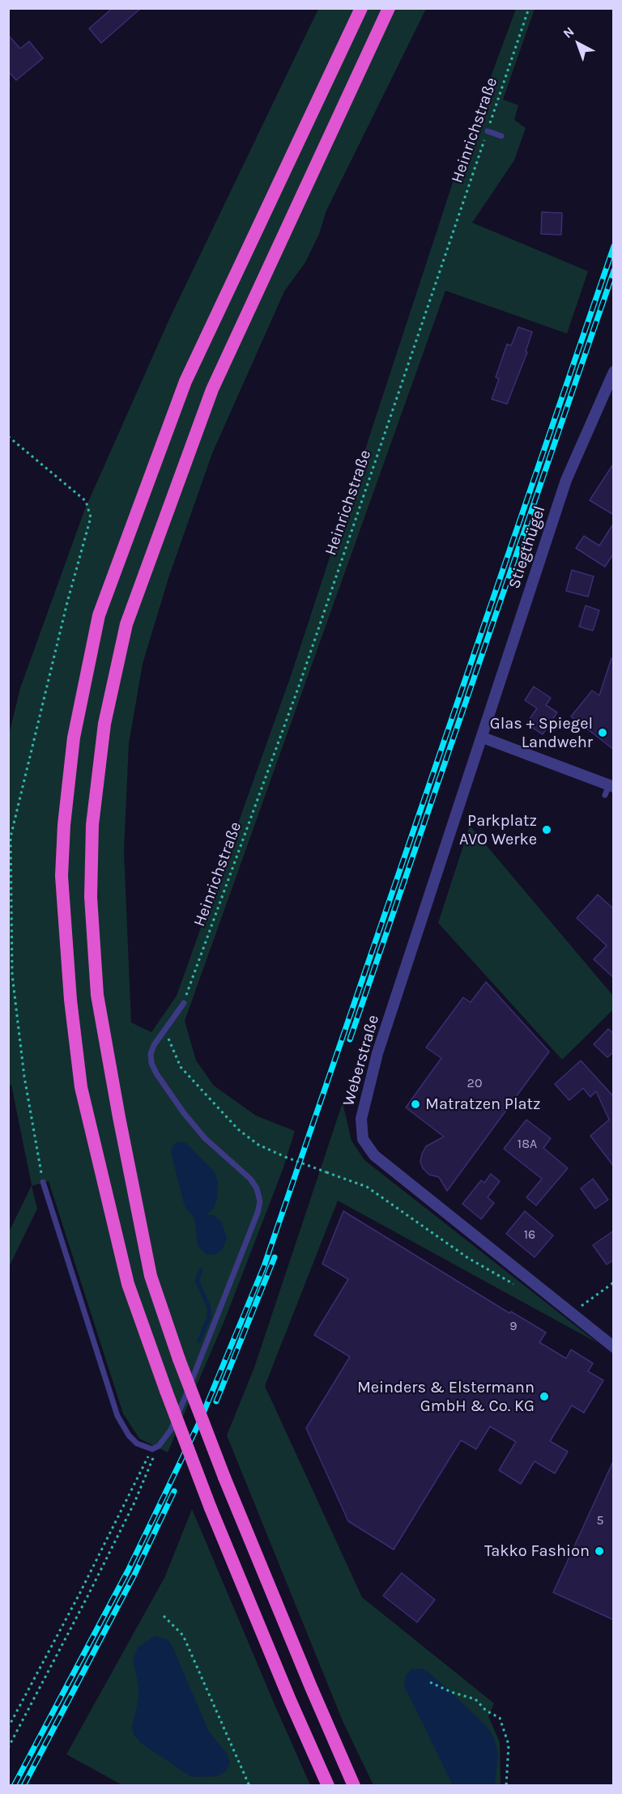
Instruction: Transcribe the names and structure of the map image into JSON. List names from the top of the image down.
{
  "streets": {
    "street": ["Stiegthügel", "Weberstraße"],
    "path": ["Heinrichstraße"]
  },
  "crossings": [
    ["Stiegthügel", "Weberstraße"]
  ],
  "places": [
    "Glas + Spiegel Landwehr",
    "Parkplatz AVO Werke",
    "Matratzen Platz",
    "Meinders & Elstermann GmbH & Co. KG",
    "Takko Fashion"
  ],
  "house_numbers": [
    "20",
    "18A",
    "16",
    "9",
    "5"
  ],
  "north": "top left"
}
